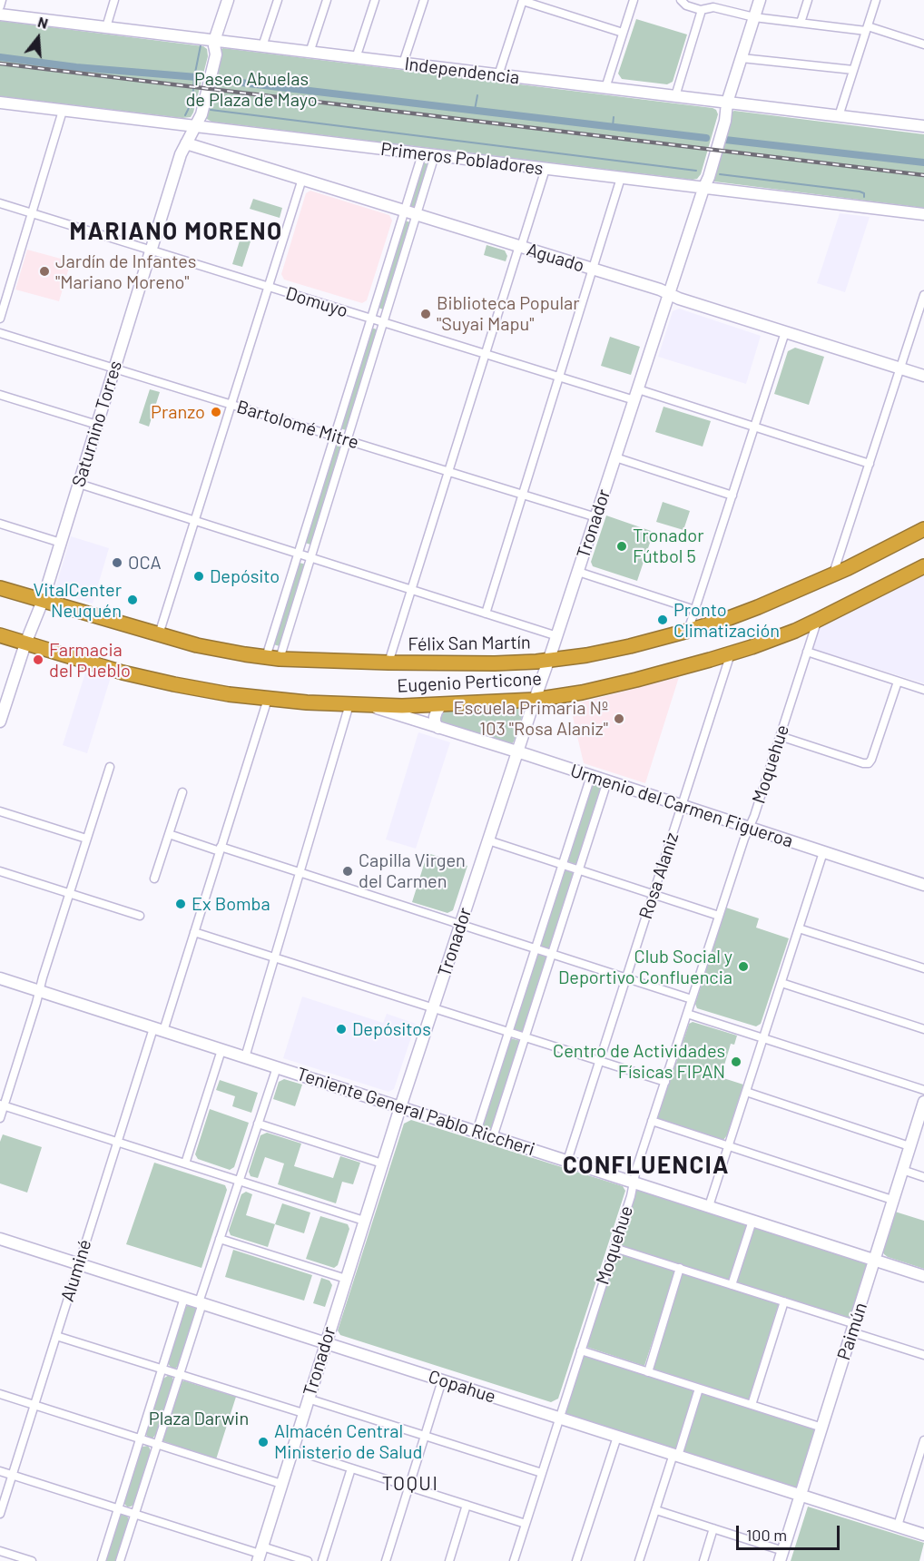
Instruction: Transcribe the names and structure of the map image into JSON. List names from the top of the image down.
{
  "streets": {
    "highway": ["Félix San Martín", "Eugenio Perticone"],
    "street": [
      "Independencia",
      "Primeros Pobladores",
      "Aguado",
      "Domuyo",
      "Saturnino Torres",
      "Bartolomé Mitre",
      "Tronador",
      "Moquehue",
      "Urmenio del Carmen Figueroa",
      "Rosa Alaniz",
      "Teniente General Pablo Riccheri",
      "Aluminé",
      "Paimún",
      "Copahue"
    ]
  },
  "crossings": [
    ["Independencia", "Saturnino Torres"],
    ["Independencia", "Tronador"],
    ["Primeros Pobladores", "Saturnino Torres"],
    ["Primeros Pobladores", "Tronador"],
    ["Aguado", "Saturnino Torres"],
    ["Aguado", "Tronador"],
    ["Domuyo", "Saturnino Torres"],
    ["Domuyo", "Tronador"],
    ["Saturnino Torres", "Bartolomé Mitre"],
    ["Saturnino Torres", "Félix San Martín"],
    ["Saturnino Torres", "Eugenio Perticone"],
    ["Bartolomé Mitre", "Tronador"],
    ["Tronador", "Félix San Martín"],
    ["Tronador", "Eugenio Perticone"],
    ["Tronador", "Urmenio del Carmen Figueroa"],
    ["Tronador", "Teniente General Pablo Riccheri"],
    ["Tronador", "Copahue"],
    ["Eugenio Perticone", "Moquehue"],
    ["Eugenio Perticone", "Urmenio del Carmen Figueroa"],
    ["Eugenio Perticone", "Rosa Alaniz"],
    ["Eugenio Perticone", "Aluminé"],
    ["Moquehue", "Urmenio del Carmen Figueroa"],
    ["Moquehue", "Teniente General Pablo Riccheri"],
    ["Moquehue", "Copahue"],
    ["Urmenio del Carmen Figueroa", "Rosa Alaniz"],
    ["Rosa Alaniz", "Teniente General Pablo Riccheri"],
    ["Teniente General Pablo Riccheri", "Aluminé"],
    ["Teniente General Pablo Riccheri", "Paimún"],
    ["Aluminé", "Copahue"],
    ["Paimún", "Copahue"]
  ],
  "districts": ["MARIANO MORENO", "CONFLUENCIA", "TOQUI"],
  "parks": ["Paseo Abuelas de Plaza de Mayo", "Plaza Darwin"],
  "places": [
    "Jardín de Infantes \"Mariano Moreno\"",
    "Biblioteca Popular \"Suyai Mapu\"",
    "Pranzo",
    "Tronador Fútbol 5",
    "OCA",
    "Depósito",
    "VitalCenter Neuquén",
    "Pronto Climatización",
    "Farmacia del Pueblo",
    "Escuela Primaria Nº 103 \"Rosa Alaniz\"",
    "Capilla Virgen del Carmen",
    "Ex Bomba",
    "Club Social y Deportivo Confluencia",
    "Depósitos",
    "Centro de Actividades Físicas FIPAN",
    "Almacén Central Ministerio de Salud"
  ],
  "scale_bar": "100 m",
  "north": "top"
}
